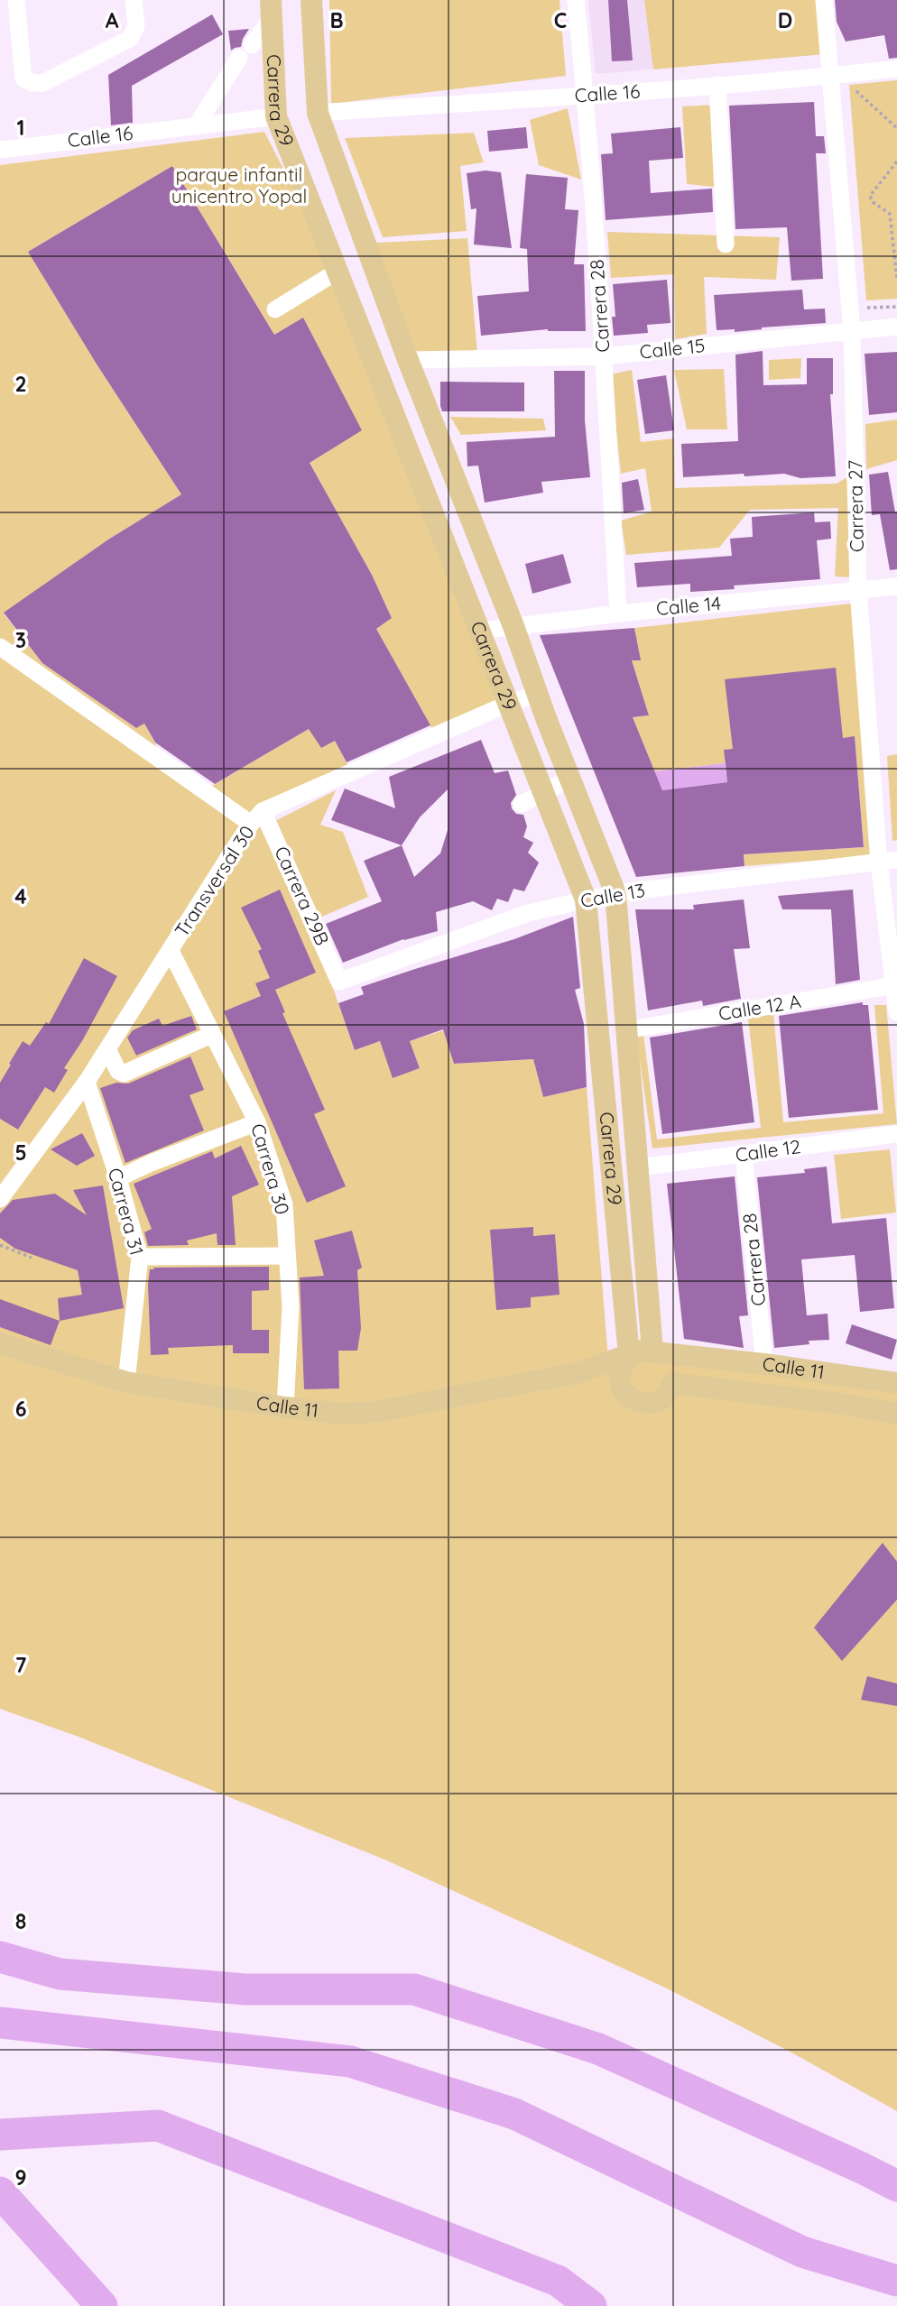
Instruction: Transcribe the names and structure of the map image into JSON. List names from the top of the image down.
{
  "streets": {
    "main road": ["Carrera 29", "Calle 11"],
    "street": [
      "Calle 16",
      "Carrera 28",
      "Calle 15",
      "Carrera 27",
      "Calle 14",
      "Transversal 30",
      "Carrera 29B",
      "Calle 13",
      "Calle 12 A",
      "Calle 12",
      "Carrera 30",
      "Carrera 31"
    ]
  },
  "crossings": [
    ["Calle 16", "Carrera 29"],
    ["Calle 16", "Carrera 28"],
    ["Calle 16", "Carrera 27"],
    ["Carrera 29", "Calle 15"],
    ["Carrera 29", "Calle 14"],
    ["Carrera 29", "Transversal 30"],
    ["Carrera 29", "Calle 13"],
    ["Carrera 29", "Calle 12 A"],
    ["Carrera 29", "Calle 12"],
    ["Carrera 29", "Calle 11"],
    ["Carrera 28", "Calle 15"],
    ["Carrera 28", "Calle 14"],
    ["Carrera 28", "Calle 12"],
    ["Carrera 28", "Calle 11"],
    ["Calle 15", "Carrera 27"],
    ["Carrera 27", "Calle 14"],
    ["Carrera 27", "Calle 13"],
    ["Carrera 27", "Calle 12 A"],
    ["Transversal 30", "Carrera 29B"],
    ["Transversal 30", "Carrera 30"],
    ["Transversal 30", "Carrera 31"],
    ["Carrera 29B", "Calle 13"],
    ["Carrera 30", "Calle 11"],
    ["Carrera 31", "Calle 11"]
  ],
  "parks": ["parque infantil unicentro Yopal"],
  "grid": {
    "columns": [
      "A",
      "B",
      "C",
      "D"
    ],
    "rows": [
      "1",
      "2",
      "3",
      "4",
      "5",
      "6",
      "7",
      "8",
      "9"
    ]
  }
}
